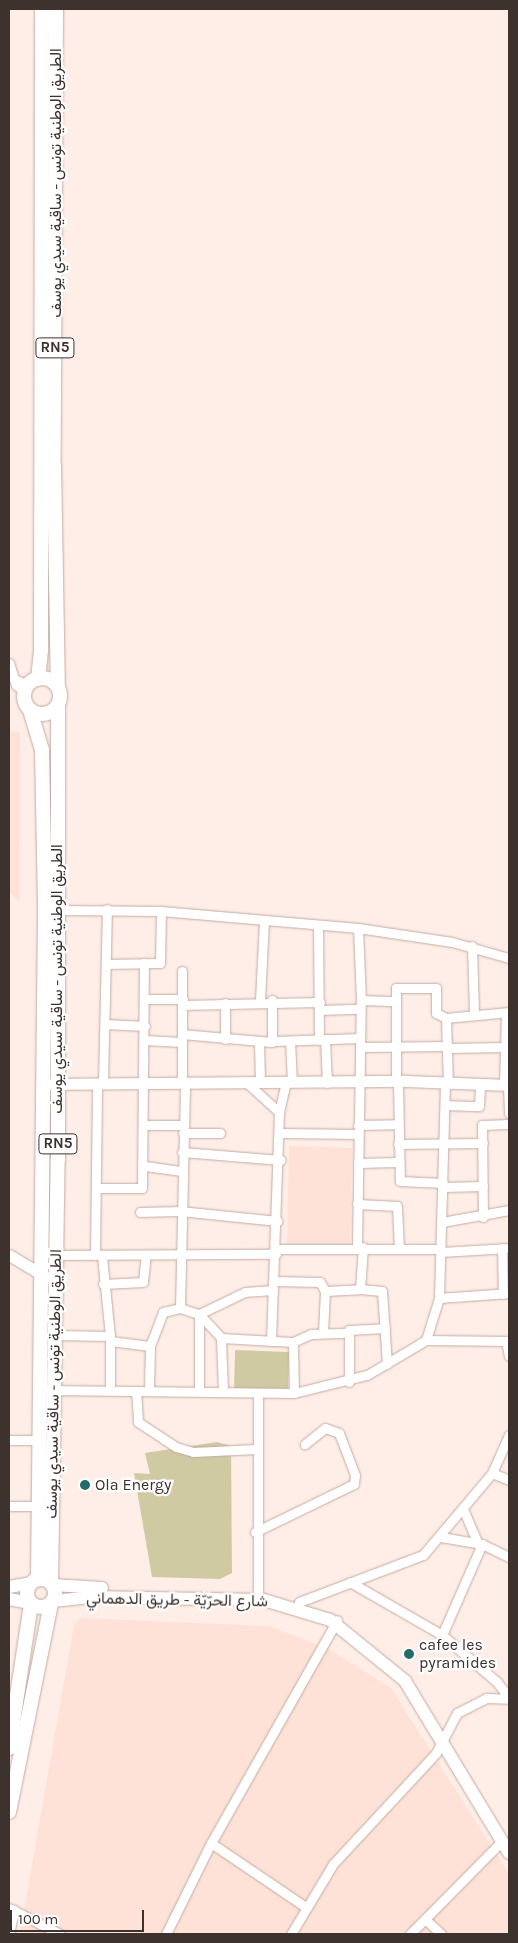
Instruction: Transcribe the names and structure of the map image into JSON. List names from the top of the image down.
{
  "streets": {
    "main road": ["الطريق الوطنية تونس - ساقية سيدي يوسف", "RN5", "شارع الحرّيّة - طريق الدهماني"]
  },
  "crossings": [
    ["الطريق الوطنية تونس - ساقية سيدي يوسف", "RN5"],
    ["الطريق الوطنية تونس - ساقية سيدي يوسف", "شارع الحرّيّة - طريق الدهماني"]
  ],
  "places": ["Ola Energy", "cafee les pyramides"],
  "scale_bar": "100 m"
}
